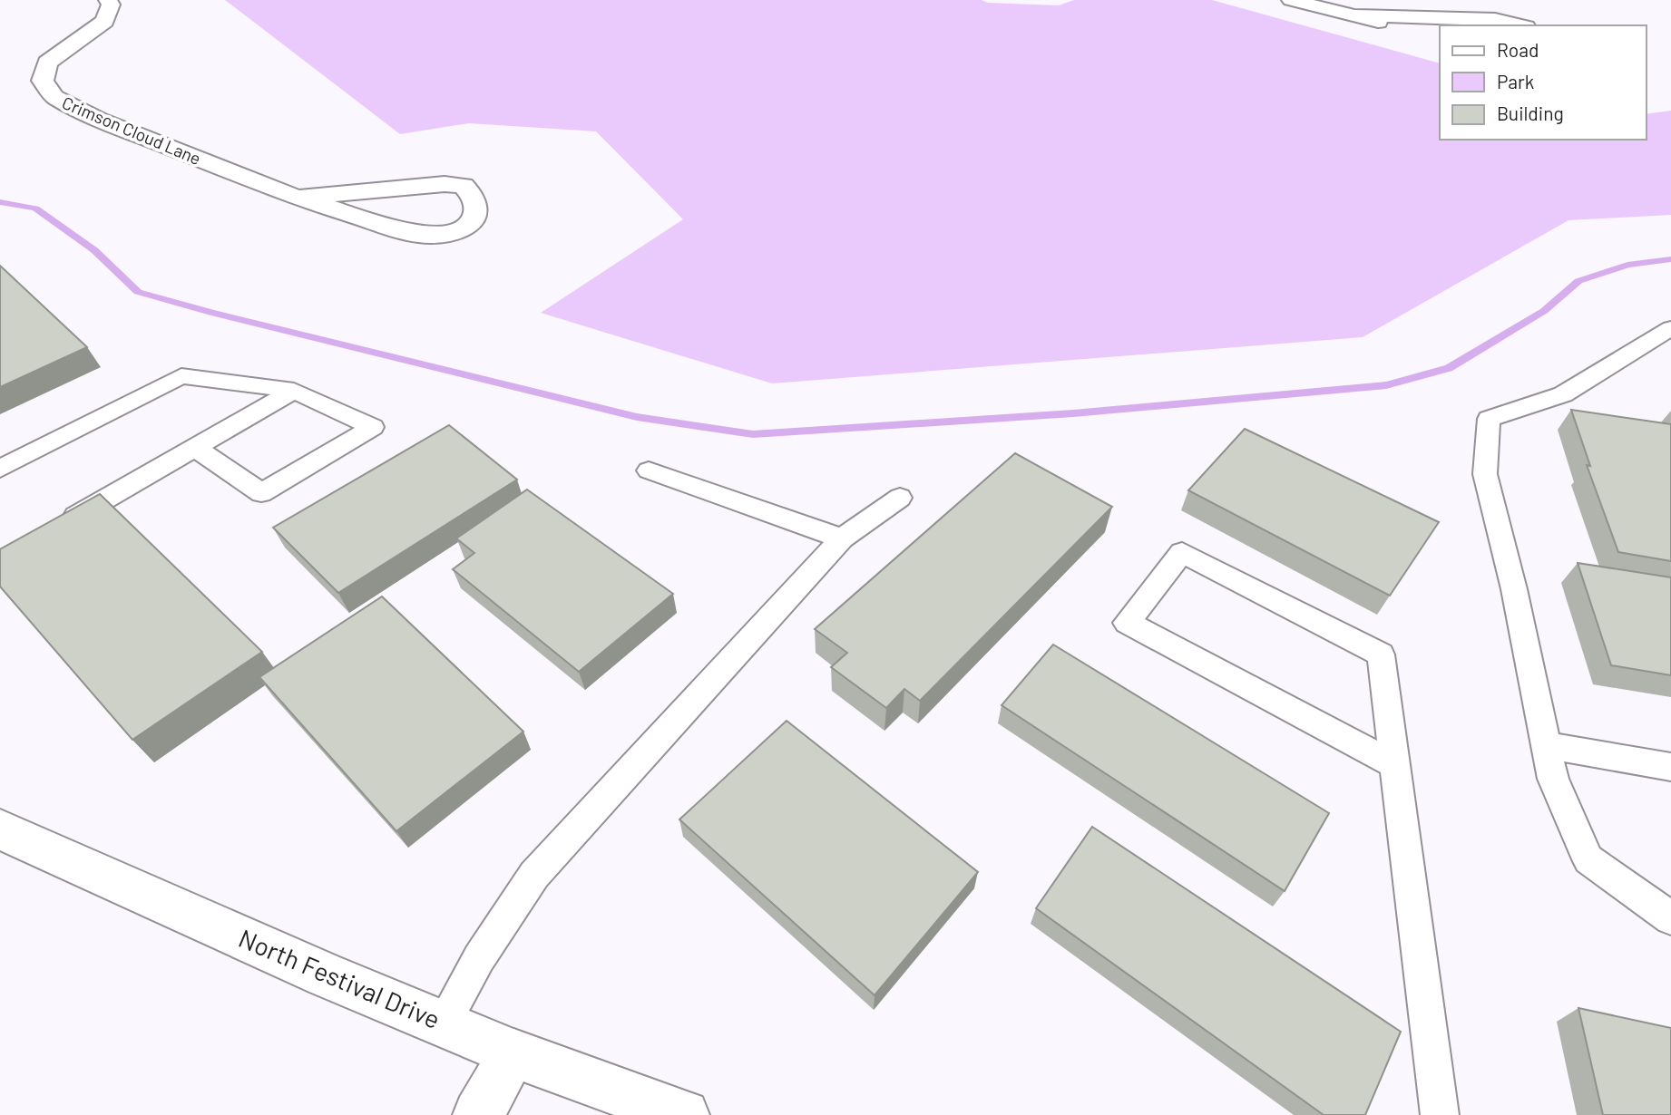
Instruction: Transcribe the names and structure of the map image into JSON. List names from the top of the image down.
{
  "streets": {
    "street": ["Crimson Cloud Lane", "North Festival Drive"]
  },
  "legend": ["Road", "Park", "Building"]
}
